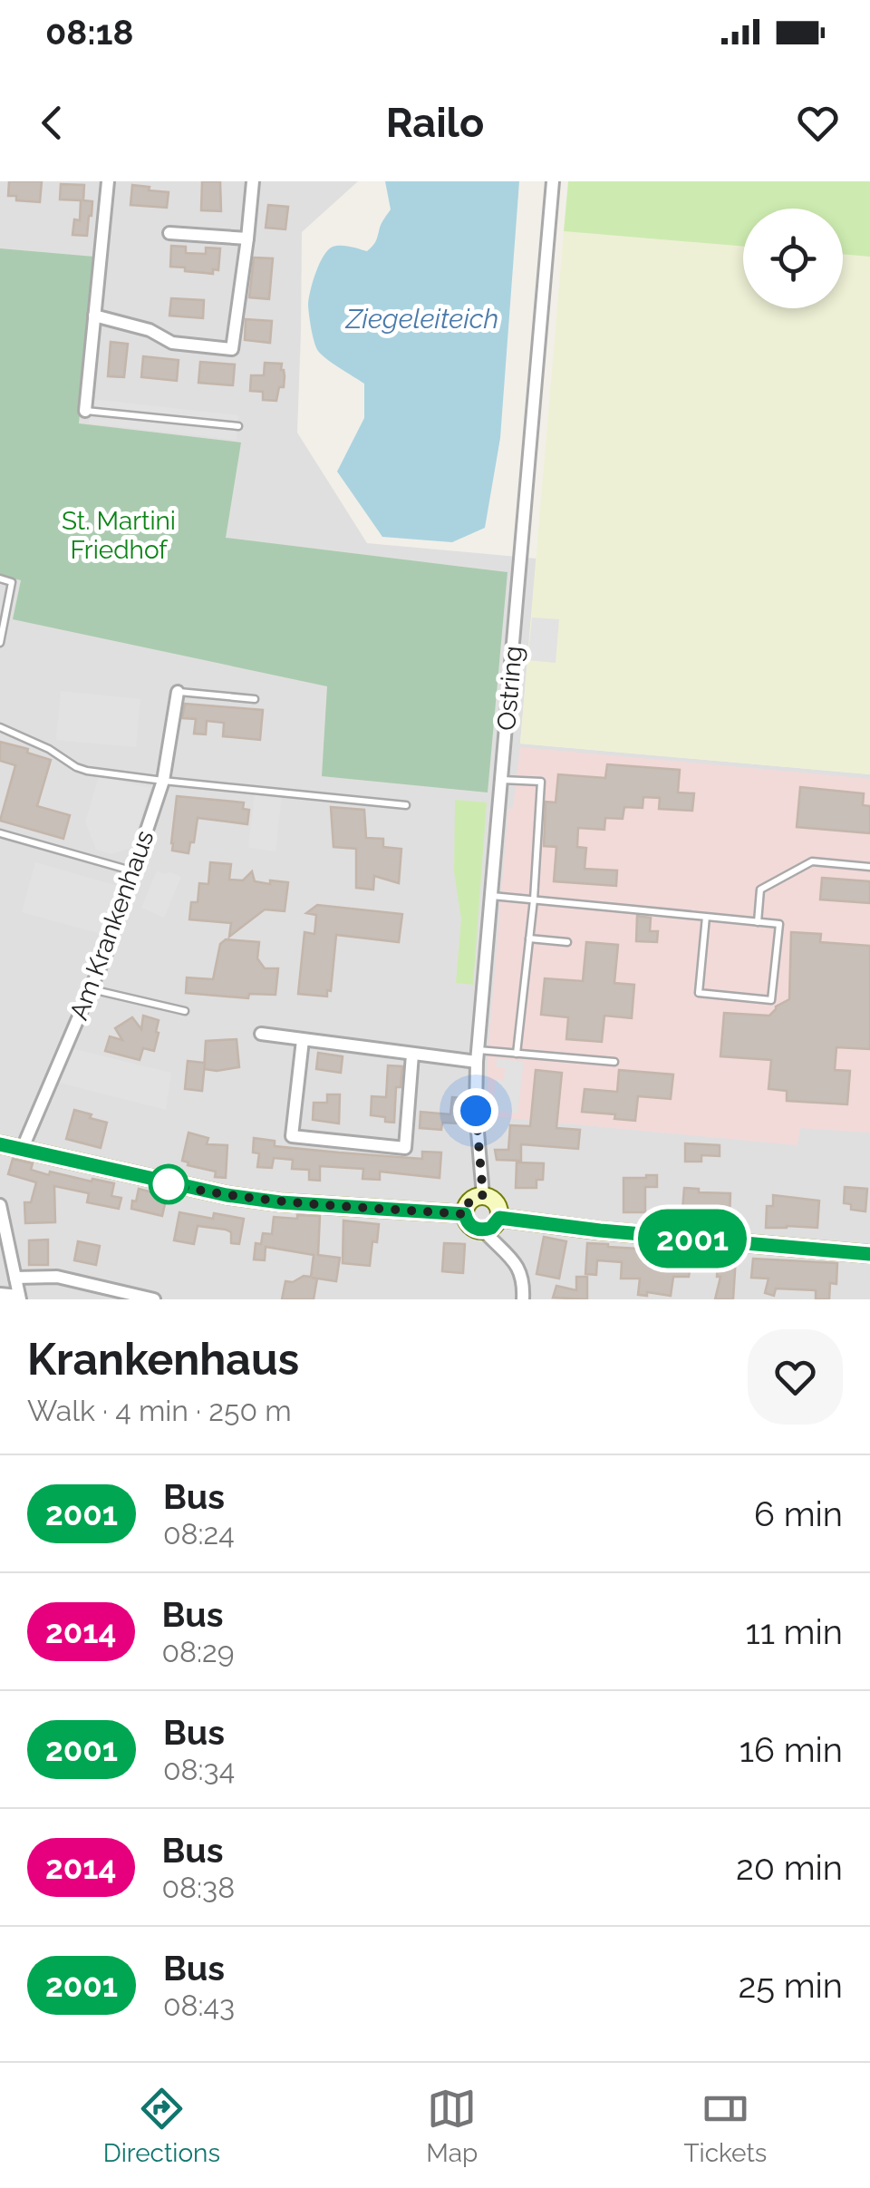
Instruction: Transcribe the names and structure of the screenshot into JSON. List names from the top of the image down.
{
  "streets": {
    "street": ["Ostring", "Am Krankenhaus"]
  },
  "water": ["Ziegeleiteich"],
  "parks": ["St. Martini Friedhof"],
  "lines": ["bus line 2001"],
  "page": {
    "status": "08:18",
    "header": "Railo",
    "on_map": "2001",
    "heading": ["Krankenhaus", "Walk · 4 min · 250 m"],
    "list": [
      {
        "mark": "2001",
        "name": "Bus",
        "note": "08:24",
        "value": "6 min"
      },
      {
        "mark": "2014",
        "name": "Bus",
        "note": "08:29",
        "value": "11 min"
      },
      {
        "mark": "2001",
        "name": "Bus",
        "note": "08:34",
        "value": "16 min"
      },
      {
        "mark": "2014",
        "name": "Bus",
        "note": "08:38",
        "value": "20 min"
      },
      {
        "mark": "2001",
        "name": "Bus",
        "note": "08:43",
        "value": "25 min"
      }
    ],
    "tabs": ["Directions", "Map", "Tickets"]
  }
}
